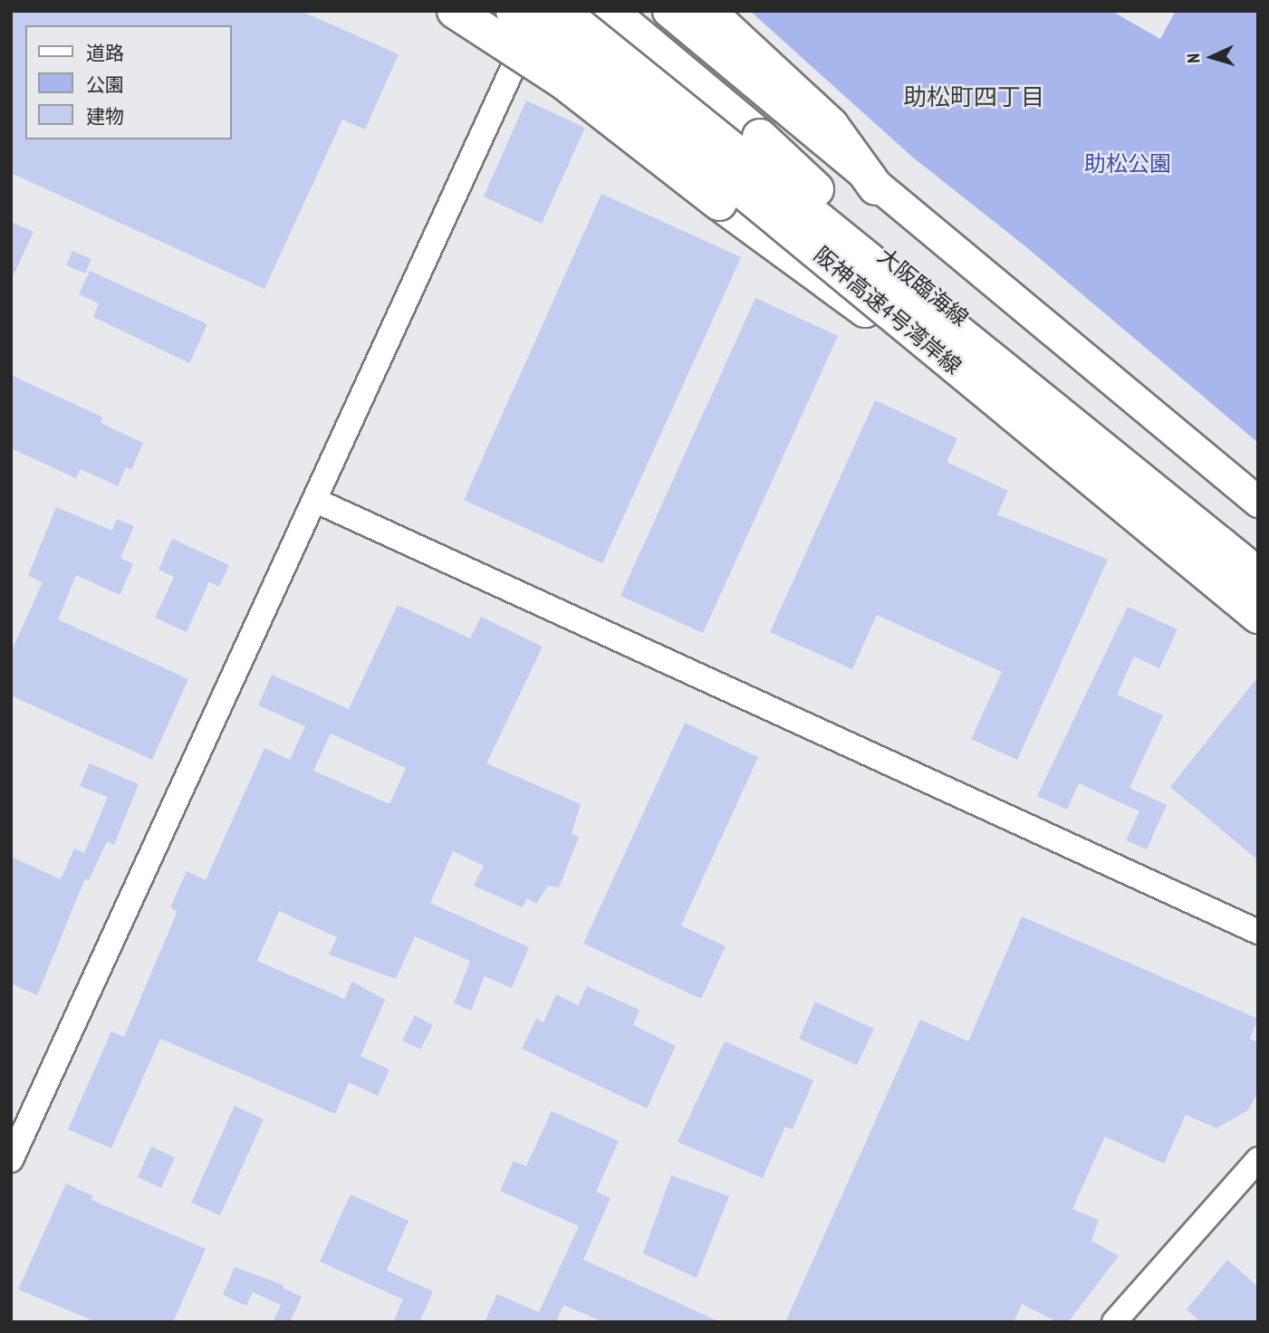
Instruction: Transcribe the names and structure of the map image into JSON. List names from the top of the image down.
{
  "streets": {
    "highway": ["阪神高速4号湾岸線"],
    "main road": ["大阪臨海線"]
  },
  "districts": ["助松町四丁目"],
  "parks": ["助松公園"],
  "legend": ["道路", "公園", "建物"],
  "north": "left"
}
